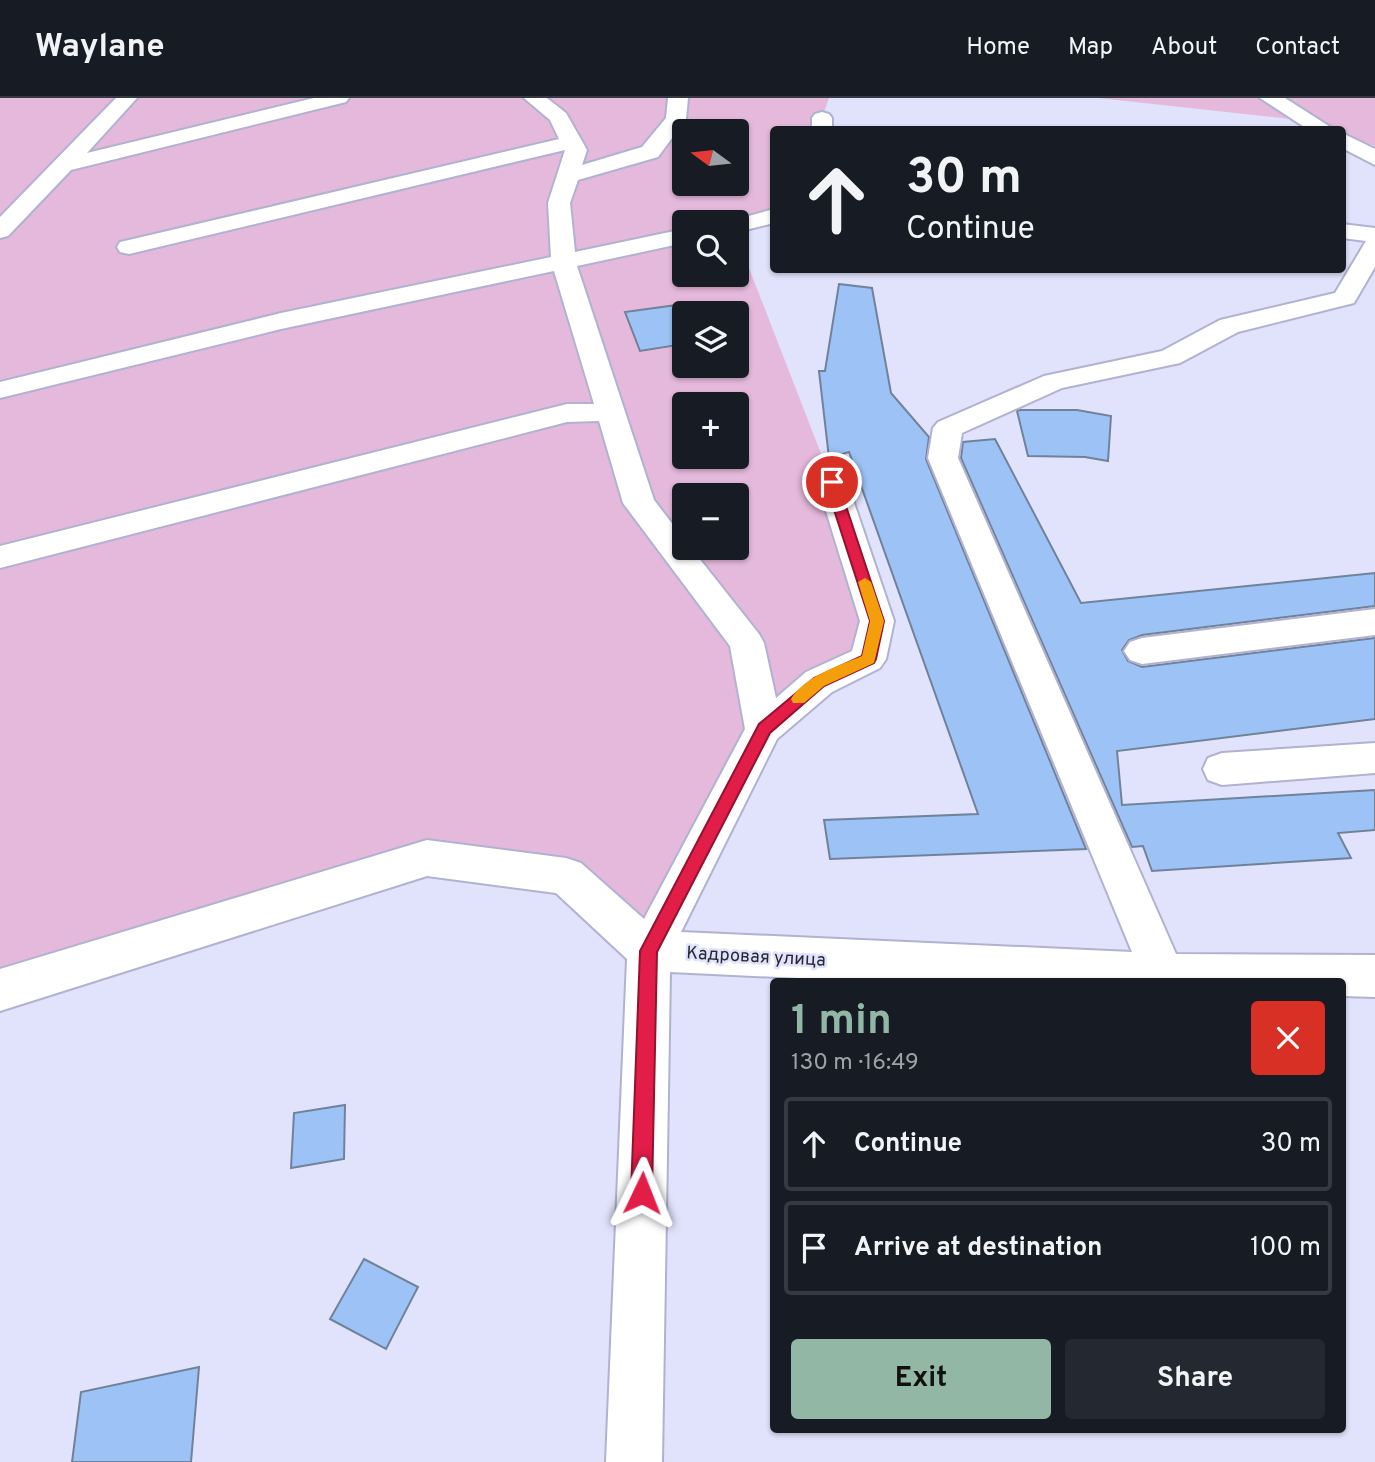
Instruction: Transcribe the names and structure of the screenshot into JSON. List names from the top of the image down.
{
  "streets": {
    "street": ["Кадровая улица"]
  },
  "north": "left",
  "page": {
    "header": "Waylane",
    "nav": [
      "Home",
      "Map",
      "About",
      "Contact"
    ],
    "map_buttons": ["+", "−"],
    "turn": ["30 m", "Continue"],
    "heading": ["1 min", "130 m · 16:49"],
    "list": [
      {
        "name": "Continue",
        "value": "30 m"
      },
      {
        "name": "Arrive at destination",
        "value": "100 m"
      }
    ],
    "buttons": ["Exit", "Share"]
  }
}
